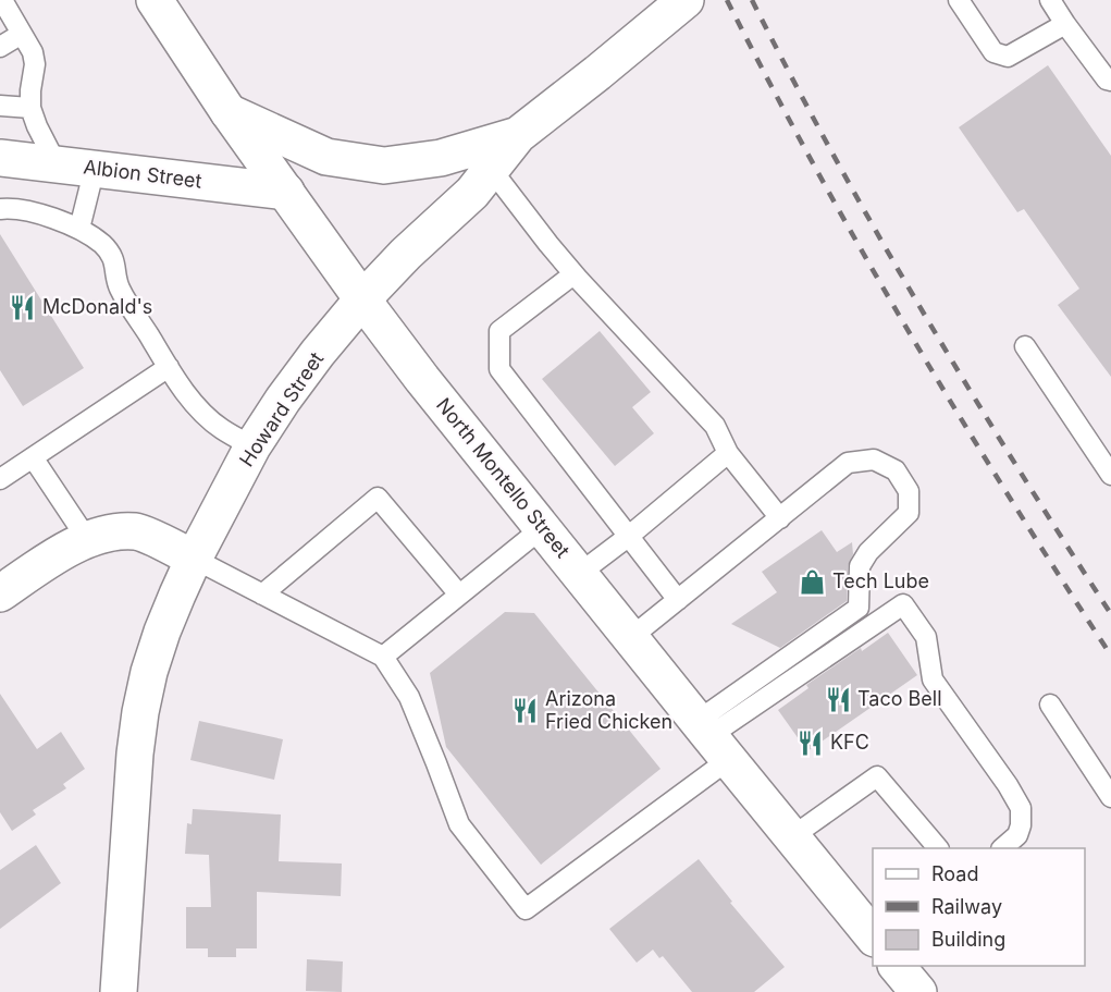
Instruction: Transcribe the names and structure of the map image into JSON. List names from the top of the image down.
{
  "streets": {
    "main road": ["Albion Street", "Howard Street", "North Montello Street"]
  },
  "crossings": [
    ["Albion Street", "North Montello Street"],
    ["Howard Street", "North Montello Street"]
  ],
  "places": {
    "restaurant": [
      "McDonald's",
      "Taco Bell",
      "Arizona Fried Chicken",
      "KFC"
    ],
    "shop": ["Tech Lube"]
  },
  "legend": ["Road", "Railway", "Building"]
}
